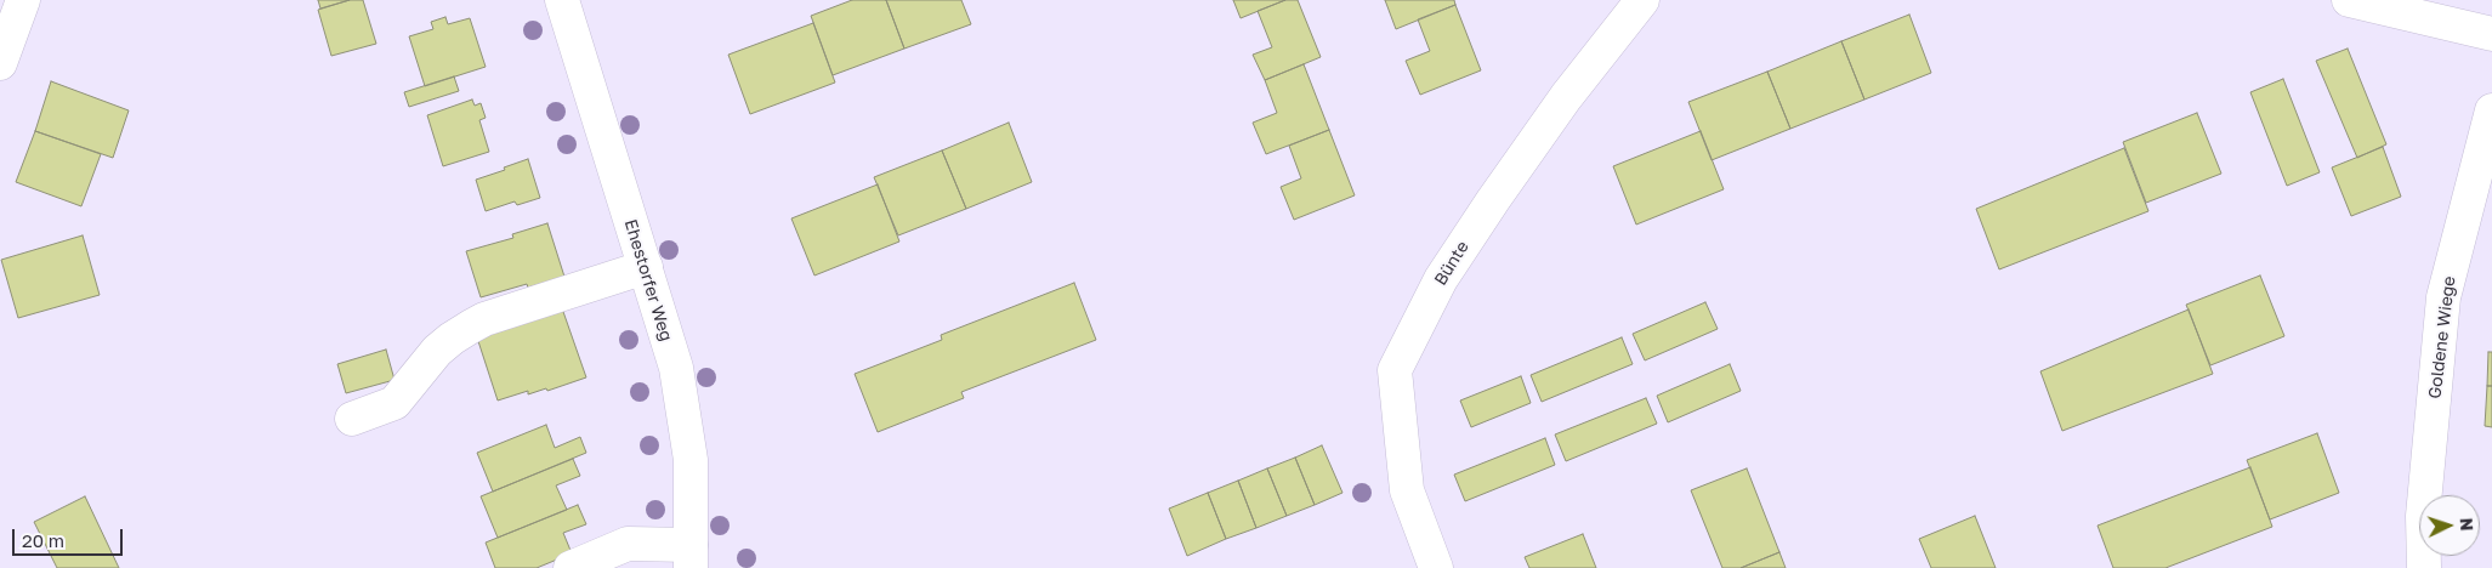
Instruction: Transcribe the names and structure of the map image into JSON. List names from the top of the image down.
{
  "streets": {
    "street": ["Bünte", "Ehestorfer Weg", "Goldene Wiege"]
  },
  "scale_bar": "20 m",
  "north": "right"
}
